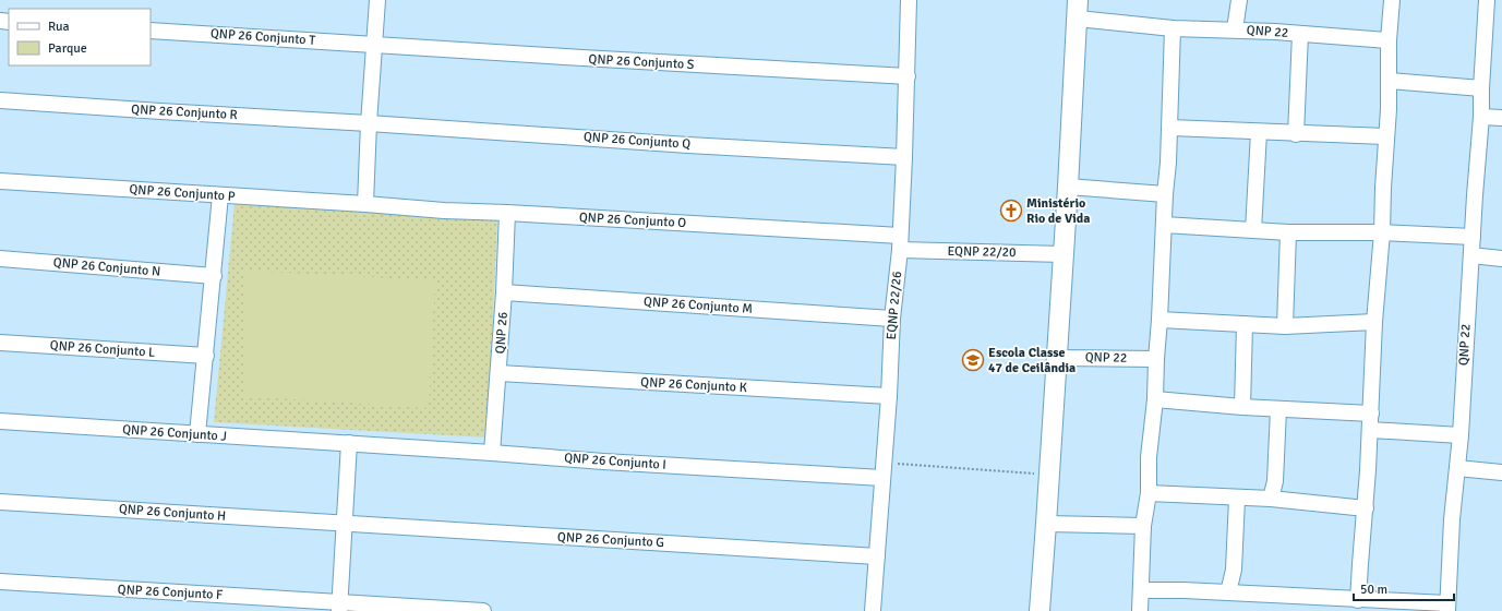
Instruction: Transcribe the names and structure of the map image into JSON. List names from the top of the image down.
{
  "streets": {
    "street": [
      "QNP 22",
      "QNP 26 Conjunto T",
      "QNP 26 Conjunto S",
      "QNP 26 Conjunto R",
      "QNP 26 Conjunto Q",
      "QNP 26 Conjunto P",
      "QNP 26 Conjunto O",
      "EQNP 22/20",
      "QNP 26 Conjunto N",
      "QNP 26 Conjunto M",
      "EQNP 22/26",
      "QNP 26",
      "QNP 26 Conjunto L",
      "QNP 26 Conjunto K",
      "QNP 26 Conjunto J",
      "QNP 26 Conjunto I",
      "QNP 26 Conjunto H",
      "QNP 26 Conjunto G",
      "QNP 26 Conjunto F"
    ]
  },
  "crossings": [
    ["QNP 26 Conjunto T", "QNP 26 Conjunto S"],
    ["QNP 26 Conjunto S", "EQNP 22/26"],
    ["QNP 26 Conjunto R", "QNP 26 Conjunto Q"],
    ["QNP 26 Conjunto Q", "EQNP 22/26"],
    ["QNP 26 Conjunto P", "QNP 26 Conjunto O"],
    ["QNP 26 Conjunto O", "EQNP 22/20"],
    ["QNP 26 Conjunto O", "EQNP 22/26"],
    ["QNP 26 Conjunto O", "QNP 26"],
    ["EQNP 22/20", "EQNP 22/26"],
    ["QNP 26 Conjunto M", "EQNP 22/26"],
    ["QNP 26 Conjunto M", "QNP 26"],
    ["EQNP 22/26", "QNP 26 Conjunto K"],
    ["EQNP 22/26", "QNP 26 Conjunto I"],
    ["EQNP 22/26", "QNP 26 Conjunto G"],
    ["QNP 26", "QNP 26 Conjunto K"],
    ["QNP 26", "QNP 26 Conjunto I"],
    ["QNP 26 Conjunto J", "QNP 26 Conjunto I"],
    ["QNP 26 Conjunto H", "QNP 26 Conjunto G"]
  ],
  "places": {
    "church": ["Ministério Rio de Vida"],
    "school or university": ["Escola Classe 47 de Ceilândia"]
  },
  "legend": ["Rua", "Parque"],
  "scale_bar": "50 m"
}
